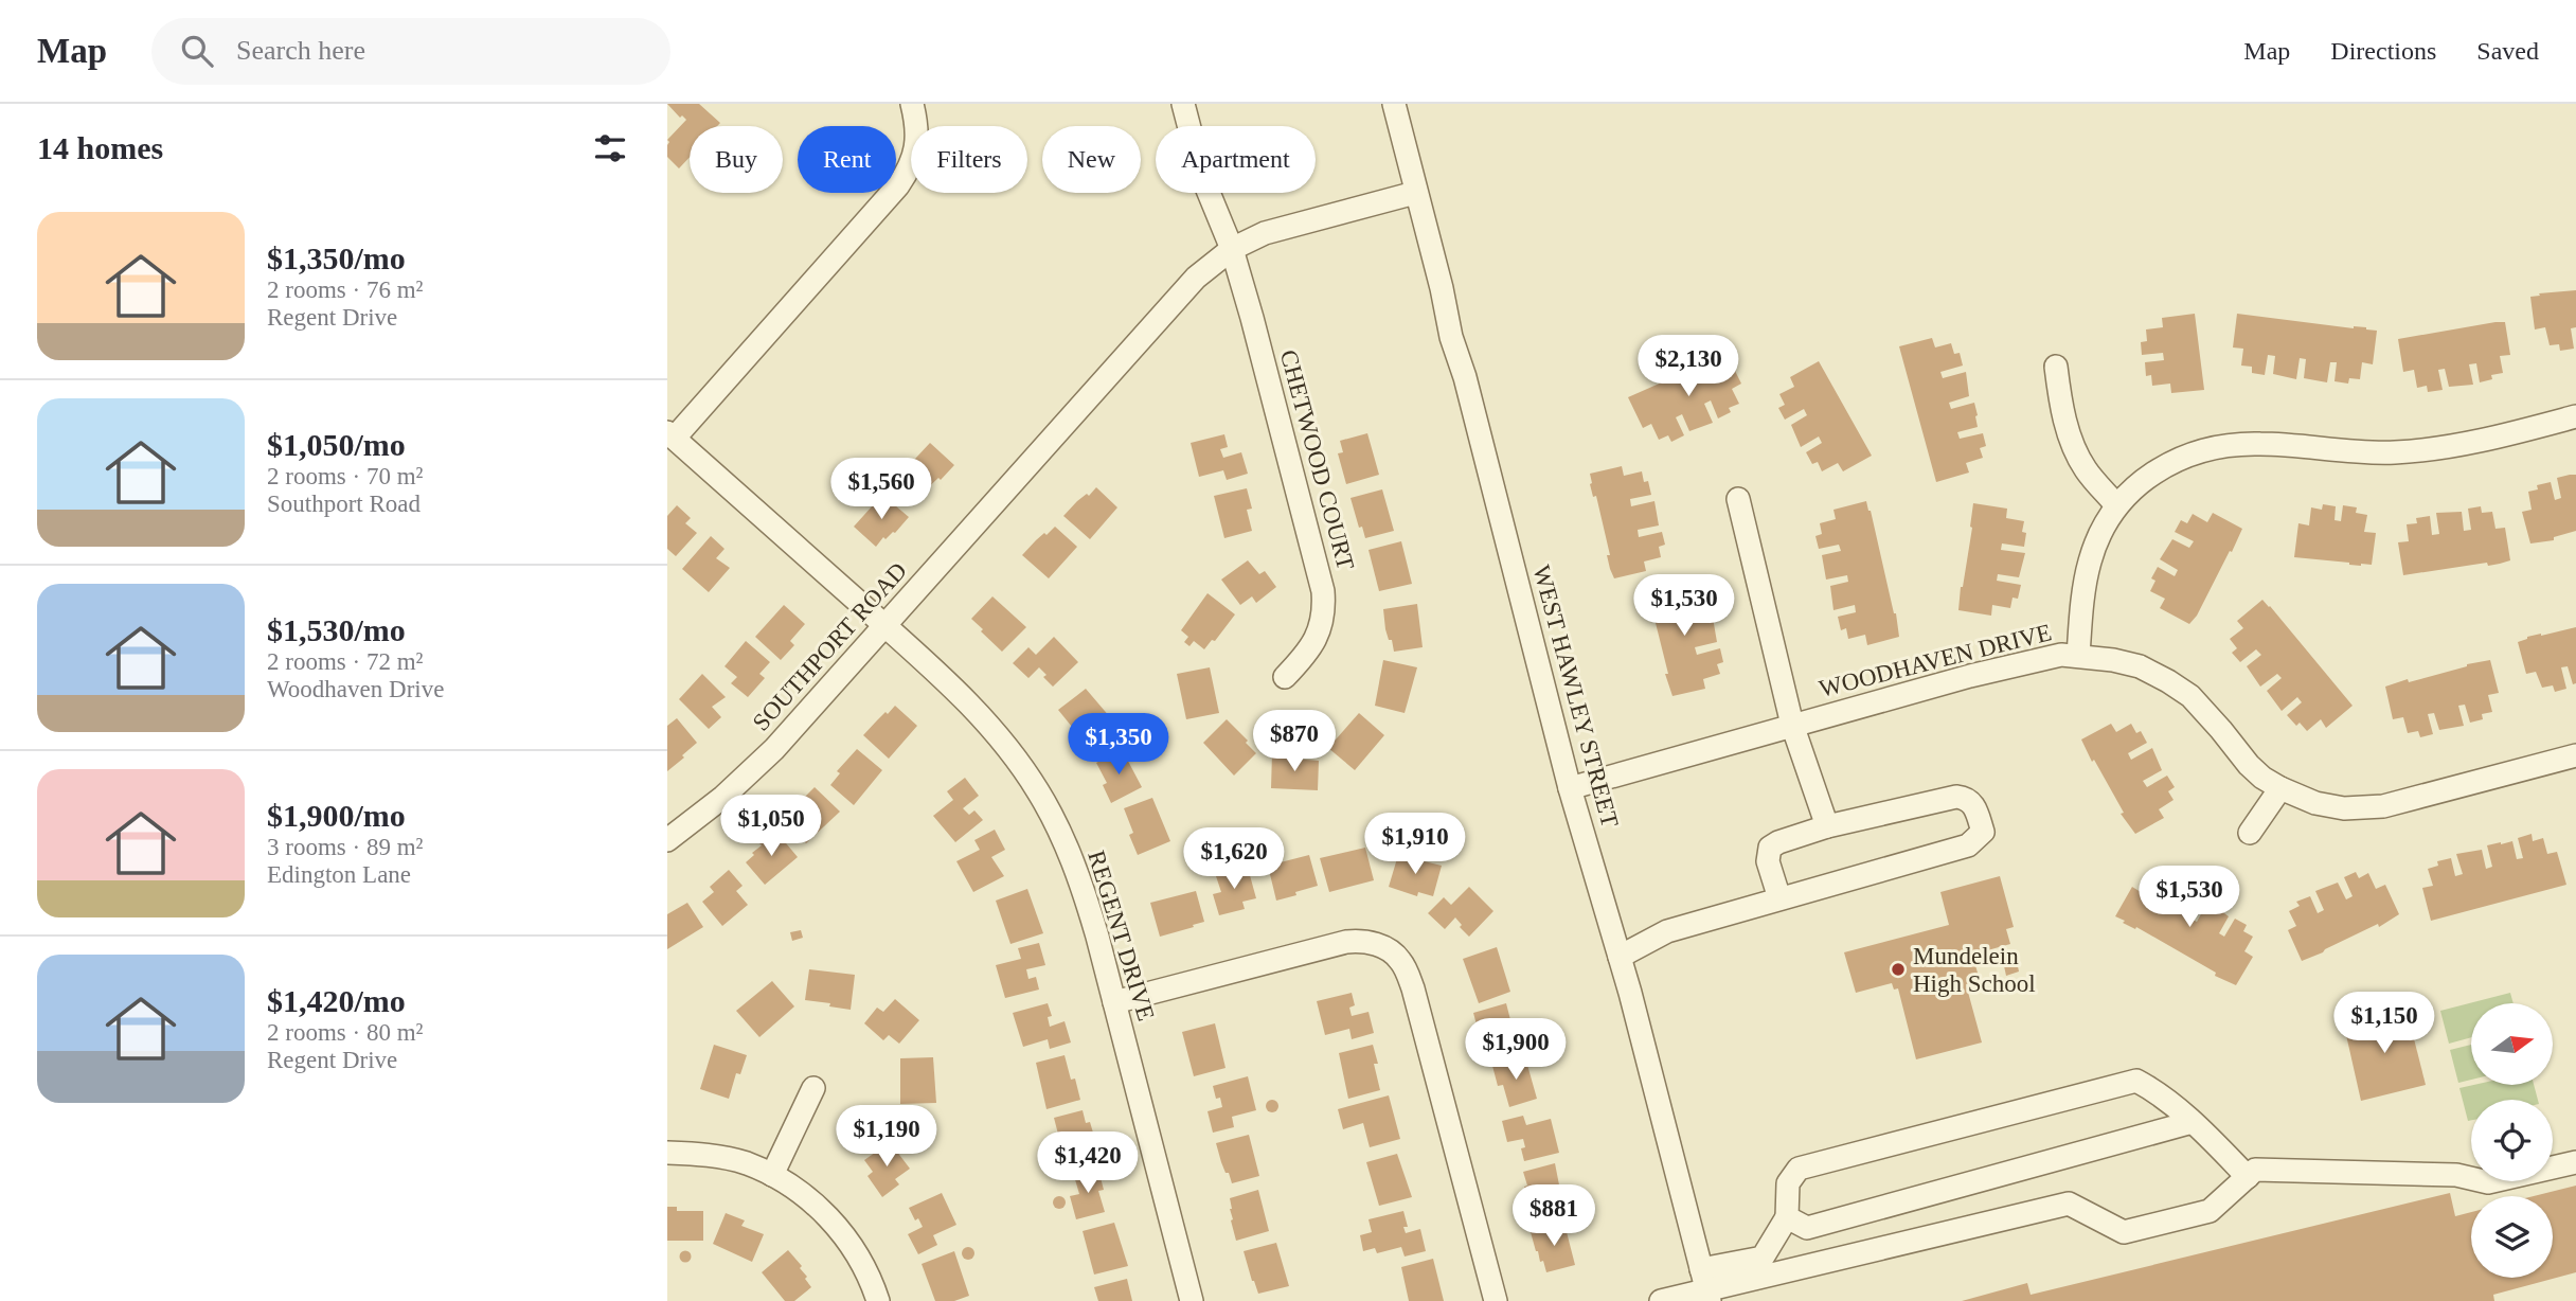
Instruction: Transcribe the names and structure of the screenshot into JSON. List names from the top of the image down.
{
  "streets": {
    "street": [
      "CHETWOOD COURT",
      "SOUTHPORT ROAD",
      "WOODHAVEN DRIVE",
      "WEST HAWLEY STREET",
      "REGENT DRIVE"
    ]
  },
  "crossings": [
    ["CHETWOOD COURT", "SOUTHPORT ROAD"],
    ["SOUTHPORT ROAD", "WEST HAWLEY STREET"],
    ["SOUTHPORT ROAD", "REGENT DRIVE"],
    ["WOODHAVEN DRIVE", "WEST HAWLEY STREET"]
  ],
  "places": ["Mundelein High School"],
  "north": "right",
  "page": {
    "header": "Map",
    "search": "Search here",
    "nav": ["Map", "Directions", "Saved"],
    "heading": "14 homes",
    "chip": [
      "Buy",
      "Rent",
      "Filters",
      "New",
      "Apartment"
    ],
    "list": [
      {
        "name": "$1,350/mo",
        "note": "2 rooms · 76 m² · Regent Drive"
      },
      {
        "name": "$1,050/mo",
        "note": "2 rooms · 70 m² · Southport Road"
      },
      {
        "name": "$1,530/mo",
        "note": "2 rooms · 72 m² · Woodhaven Drive"
      },
      {
        "name": "$1,900/mo",
        "note": "3 rooms · 89 m² · Edington Lane"
      },
      {
        "name": "$1,420/mo",
        "note": "2 rooms · 80 m² · Regent Drive"
      }
    ],
    "price": [
      "$2,130",
      "$1,560",
      "$1,530",
      "$870",
      "$1,350",
      "$1,050",
      "$1,910",
      "$1,620",
      "$1,530",
      "$1,150",
      "$1,900",
      "$1,190",
      "$1,420",
      "$881"
    ]
  }
}
